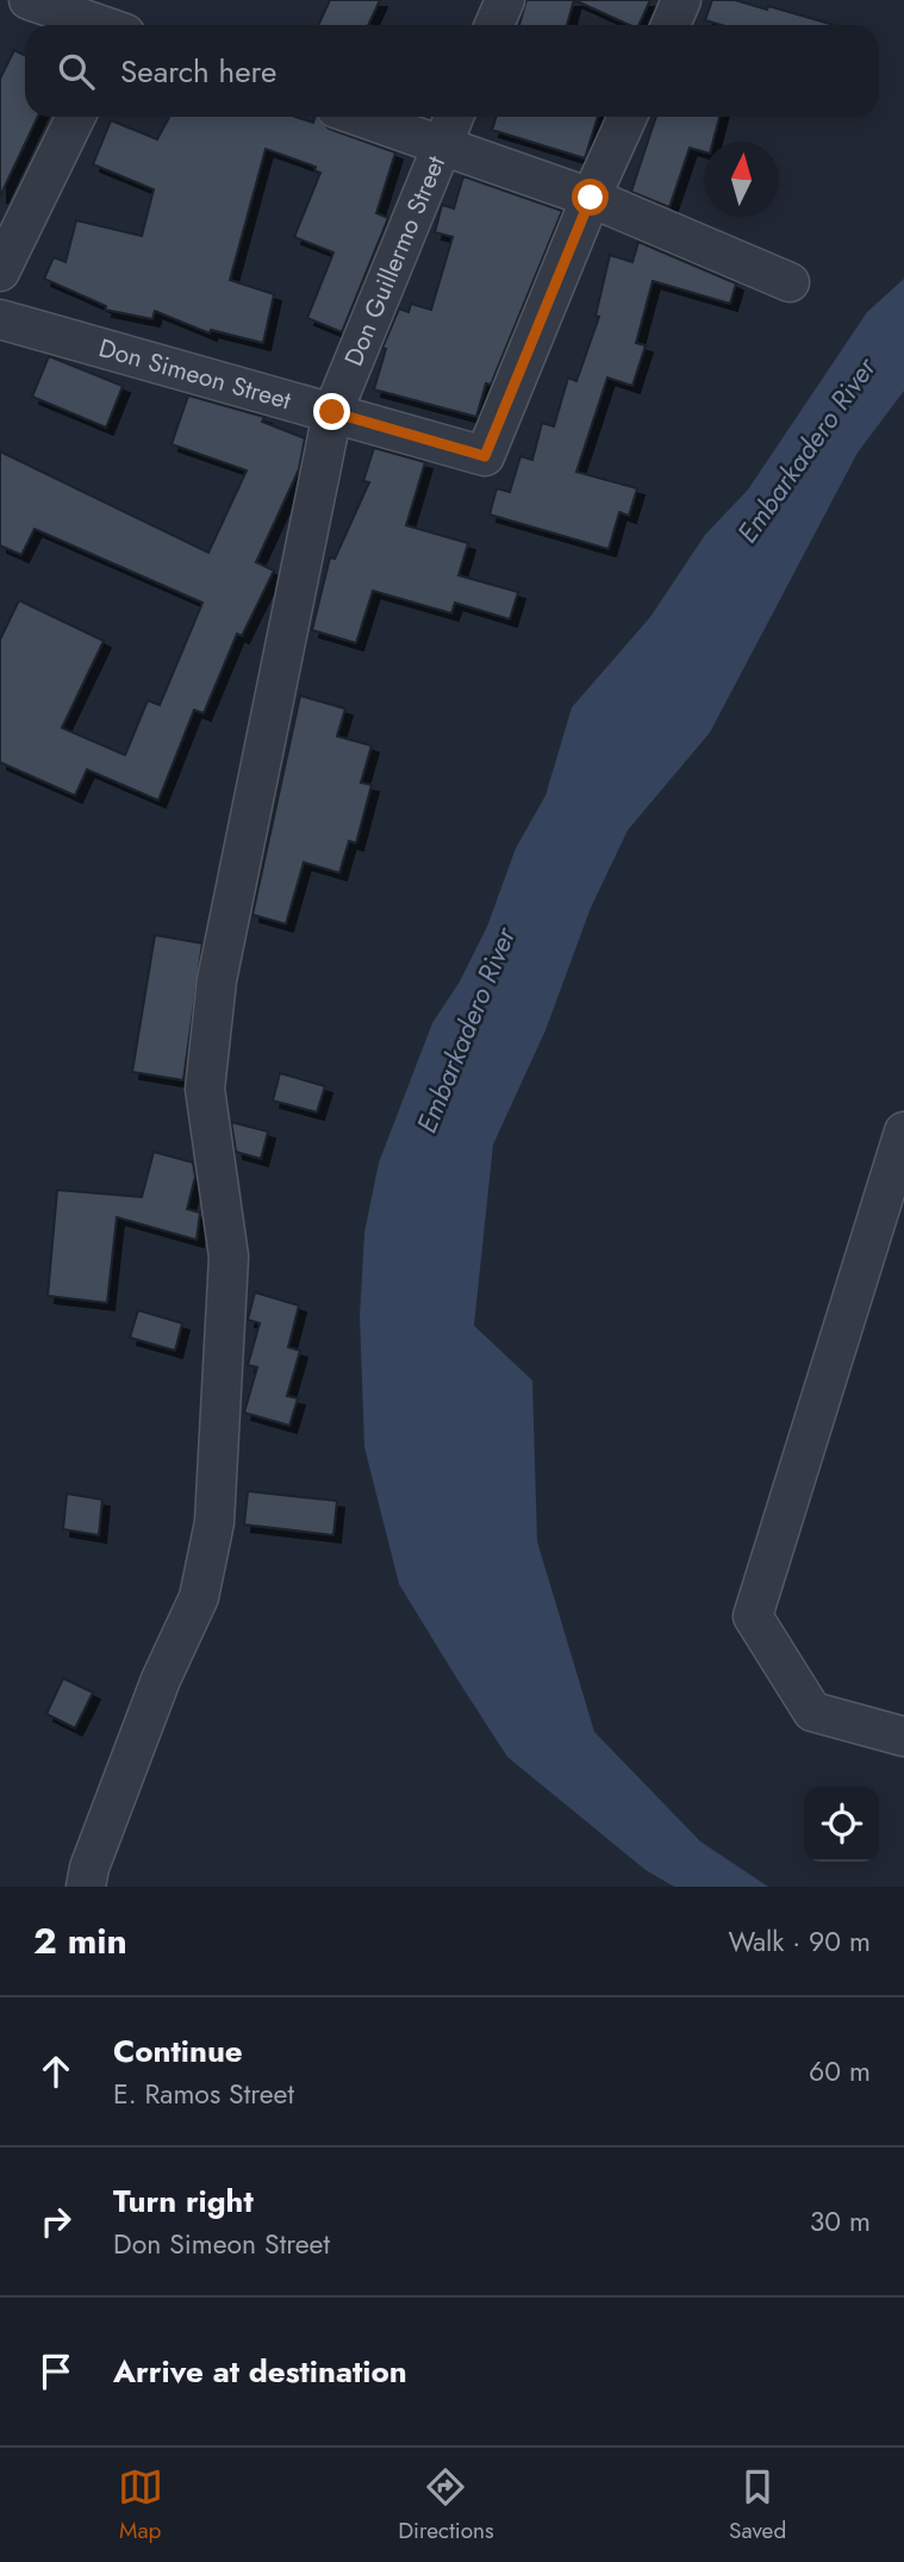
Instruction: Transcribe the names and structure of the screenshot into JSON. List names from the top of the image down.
{
  "streets": {
    "street": ["Don Guillermo Street", "Don Simeon Street"]
  },
  "crossings": [
    ["Don Guillermo Street", "Don Simeon Street"]
  ],
  "water": ["Embarkadero River"],
  "north": "top",
  "page": {
    "search": "Search here",
    "heading": ["2 min", "Walk · 90 m"],
    "list": [
      ["Continue", "E. Ramos Street", "60 m"],
      ["Turn right", "Don Simeon Street", "30 m"],
      "Arrive at destination"
    ],
    "nav": ["Map", "Directions", "Saved"]
  }
}
